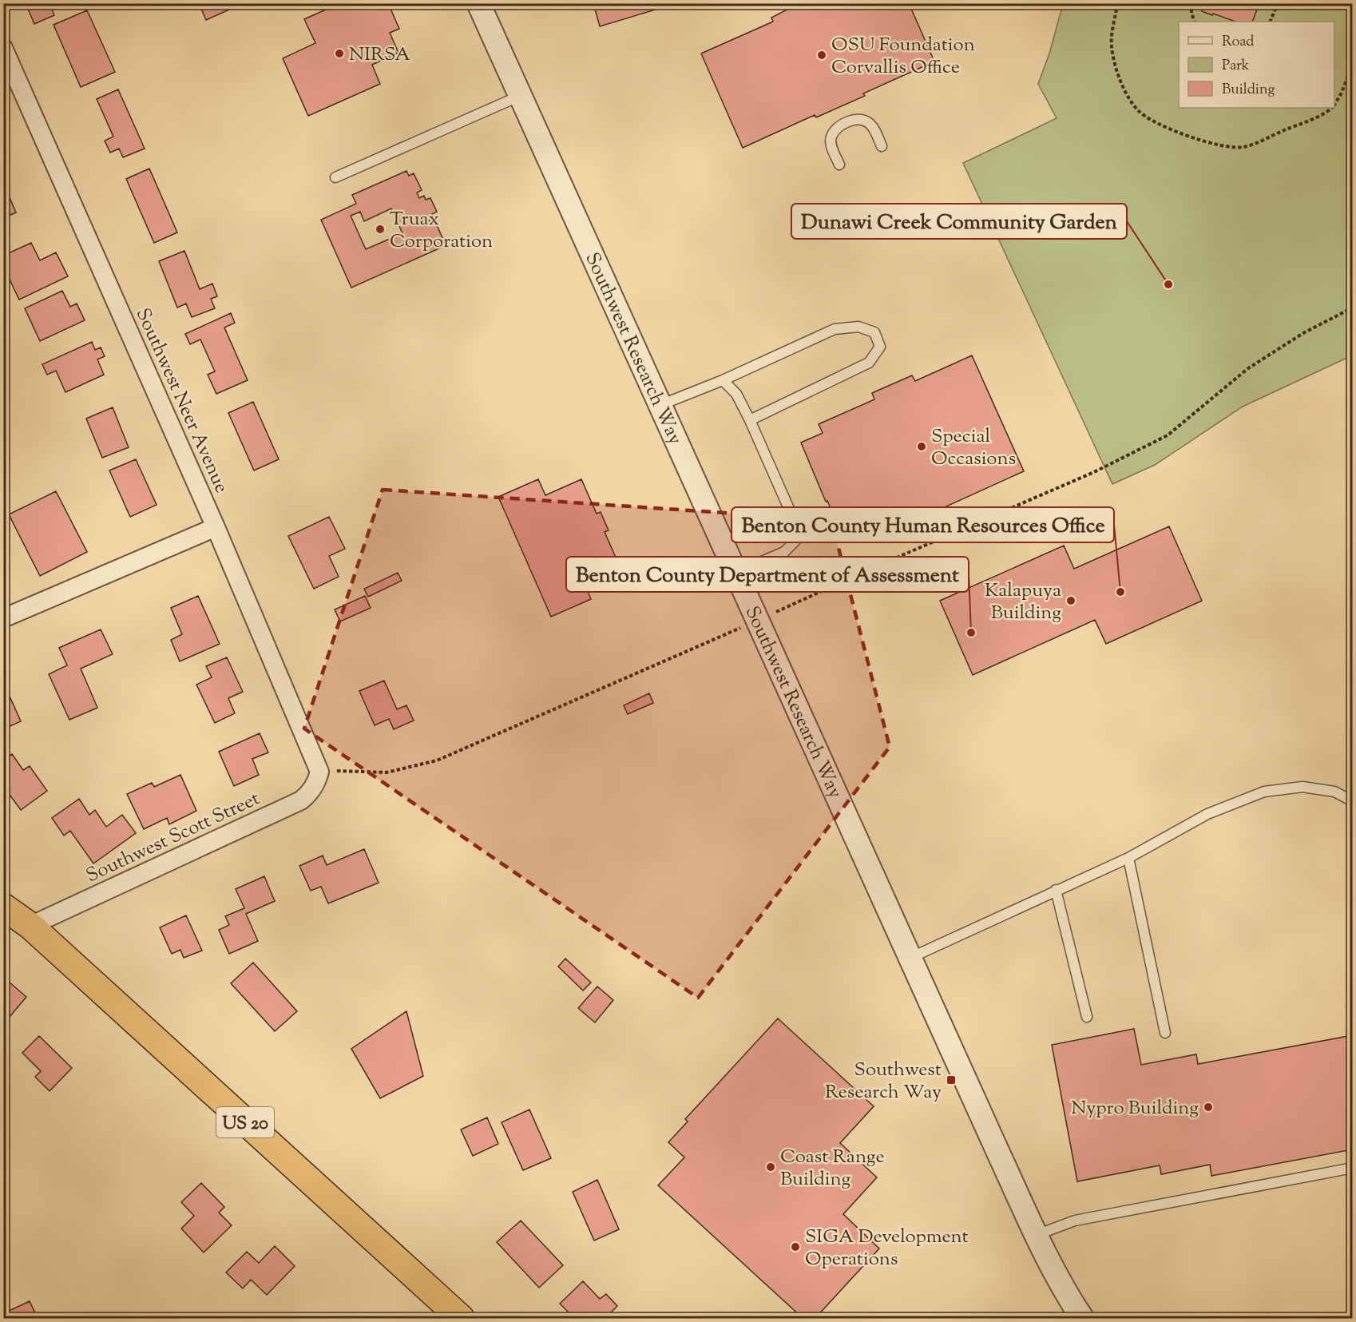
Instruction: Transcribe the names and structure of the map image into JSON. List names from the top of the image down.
{
  "streets": {
    "highway": ["US 20"],
    "street": ["Southwest Research Way", "Southwest Neer Avenue", "Southwest Scott Street"]
  },
  "crossings": [
    ["Southwest Neer Avenue", "Southwest Scott Street"],
    ["Southwest Scott Street", "US 20"]
  ],
  "places": {
    "other": [
      "NIRSA",
      "OSU Foundation Corvallis Office",
      "Truax Corporation",
      "Dunawi Creek Community Garden",
      "Special Occasions",
      "Benton County Human Resources Office",
      "Kalapuya Building",
      "Benton County Department of Assessment",
      "Nypro Building",
      "Coast Range Building",
      "SIGA Development Operations"
    ],
    "transit": ["Southwest Research Way"]
  },
  "legend": ["Road", "Park", "Building"]
}
